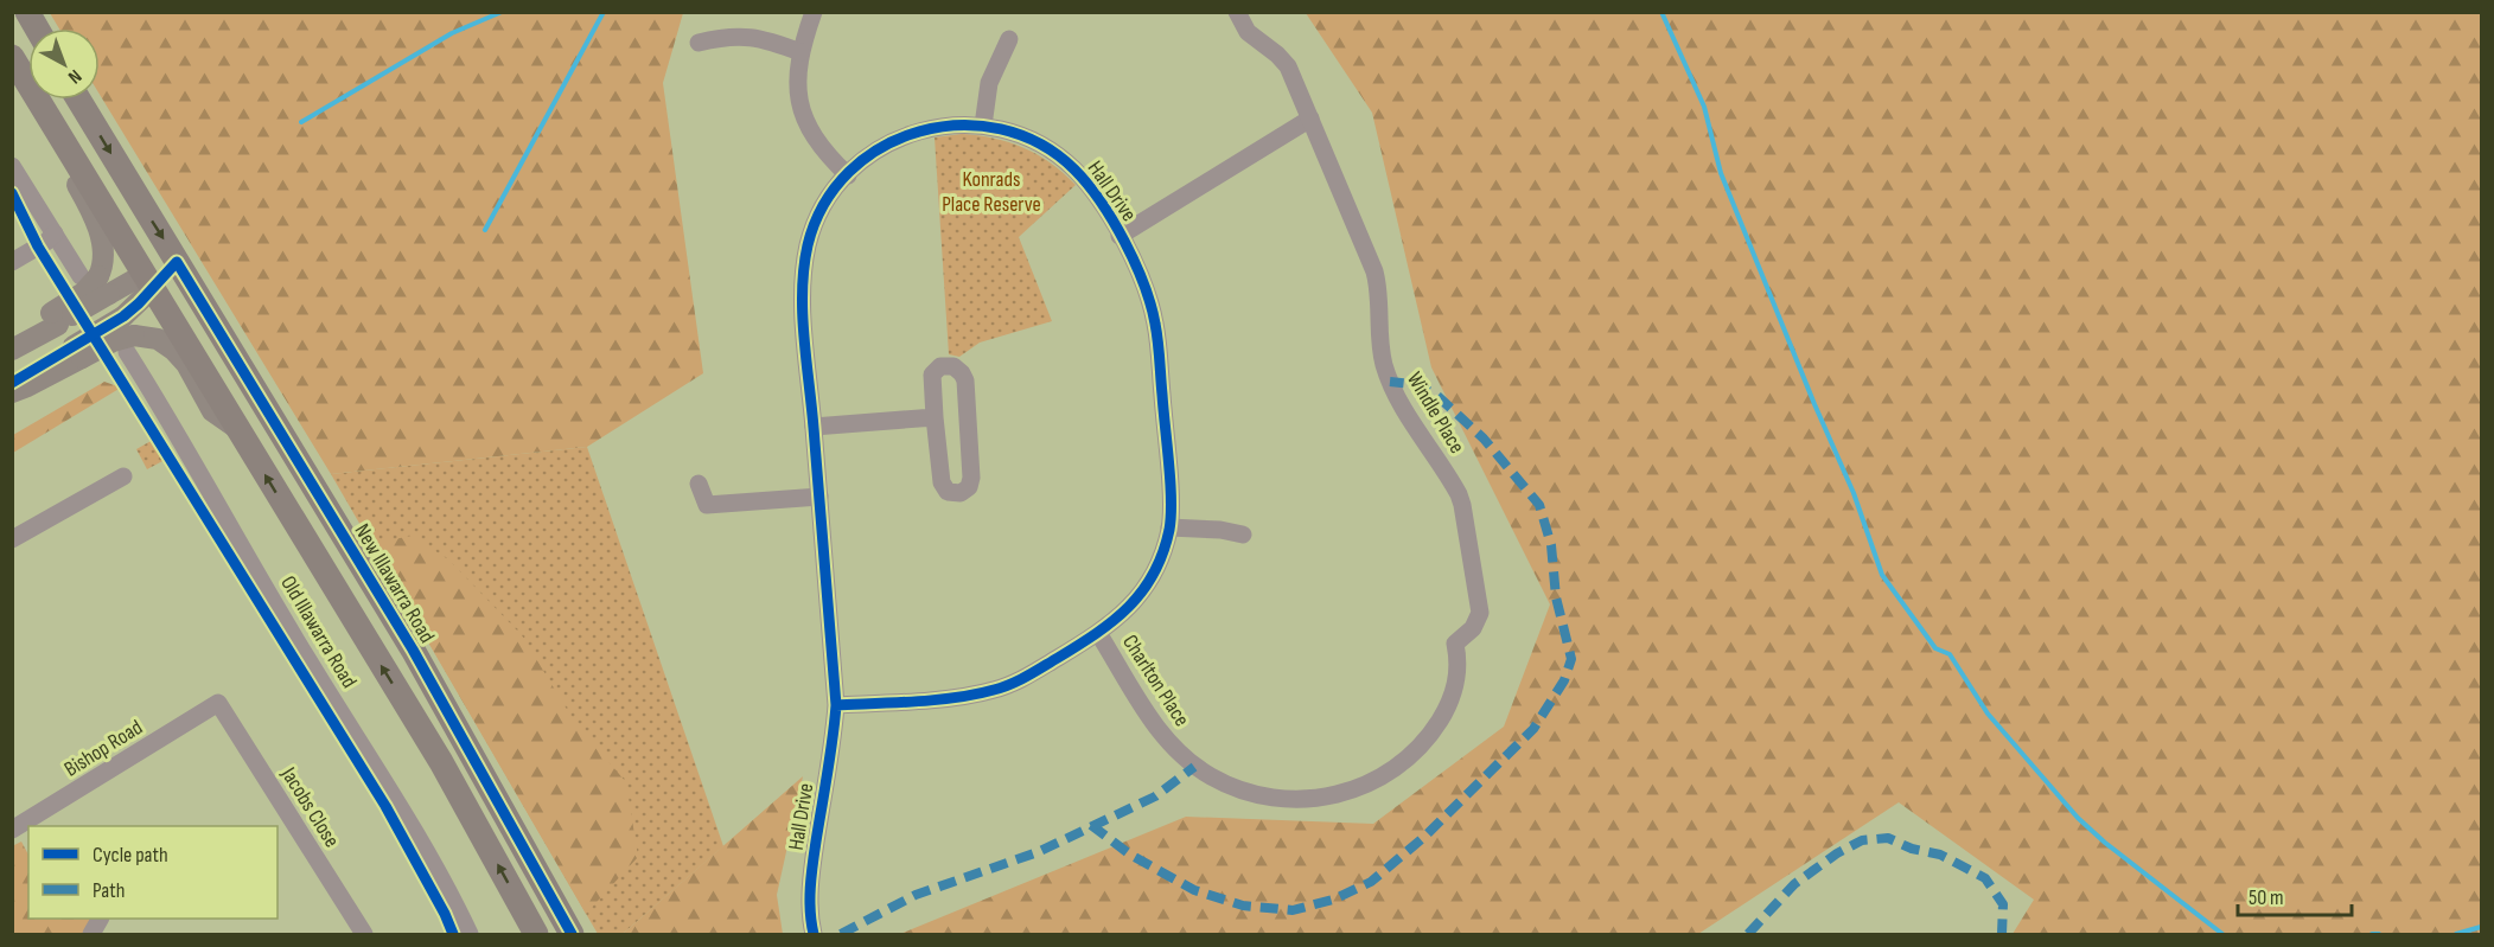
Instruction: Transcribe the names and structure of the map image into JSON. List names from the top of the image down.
{
  "streets": {
    "highway": ["New Illawarra Road"],
    "street": [
      "Hall Drive",
      "Windle Place",
      "Old Illawarra Road",
      "Charlton Place",
      "Bishop Road",
      "Jacobs Close"
    ]
  },
  "crossings": [
    ["Hall Drive", "Charlton Place"],
    ["Windle Place", "Charlton Place"],
    ["Bishop Road", "Jacobs Close"]
  ],
  "parks": ["Konrads Place Reserve"],
  "legend": ["Cycle path", "Path"],
  "scale_bar": "50 m",
  "north": "bottom right"
}
